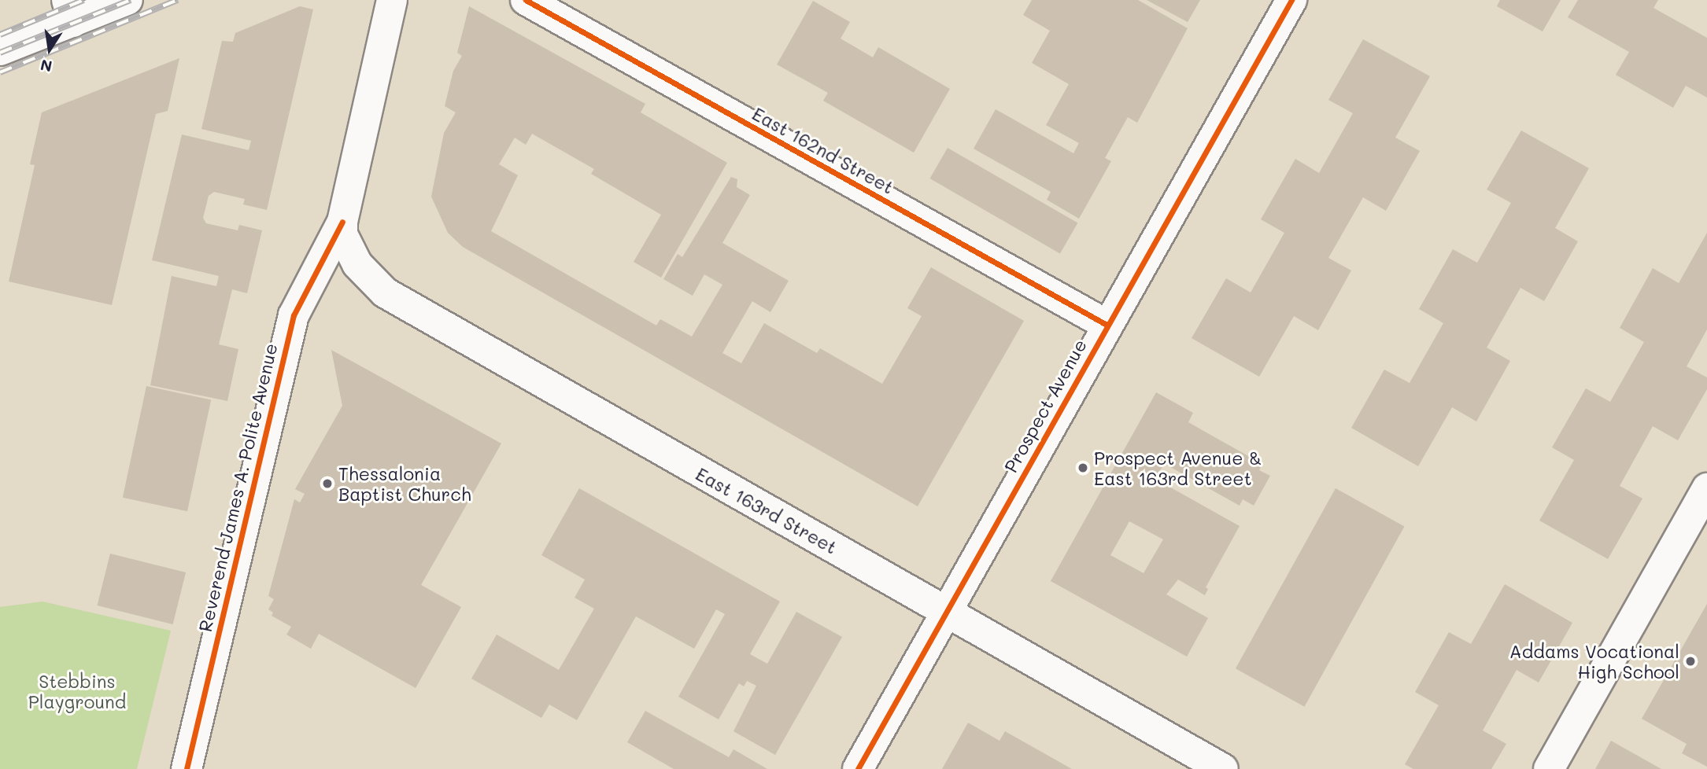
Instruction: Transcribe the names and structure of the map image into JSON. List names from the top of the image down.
{
  "streets": {
    "street": [
      "East 162nd Street",
      "Prospect Avenue",
      "Reverend James A. Polite Avenue",
      "East 163rd Street"
    ]
  },
  "crossings": [
    ["East 162nd Street", "Prospect Avenue"],
    ["Prospect Avenue", "East 163rd Street"],
    ["Reverend James A. Polite Avenue", "East 163rd Street"]
  ],
  "parks": ["Stebbins Playground"],
  "places": ["Prospect Avenue & East 163rd Street", "Thessalonia Baptist Church", "Addams Vocational High School"],
  "north": "bottom"
}
